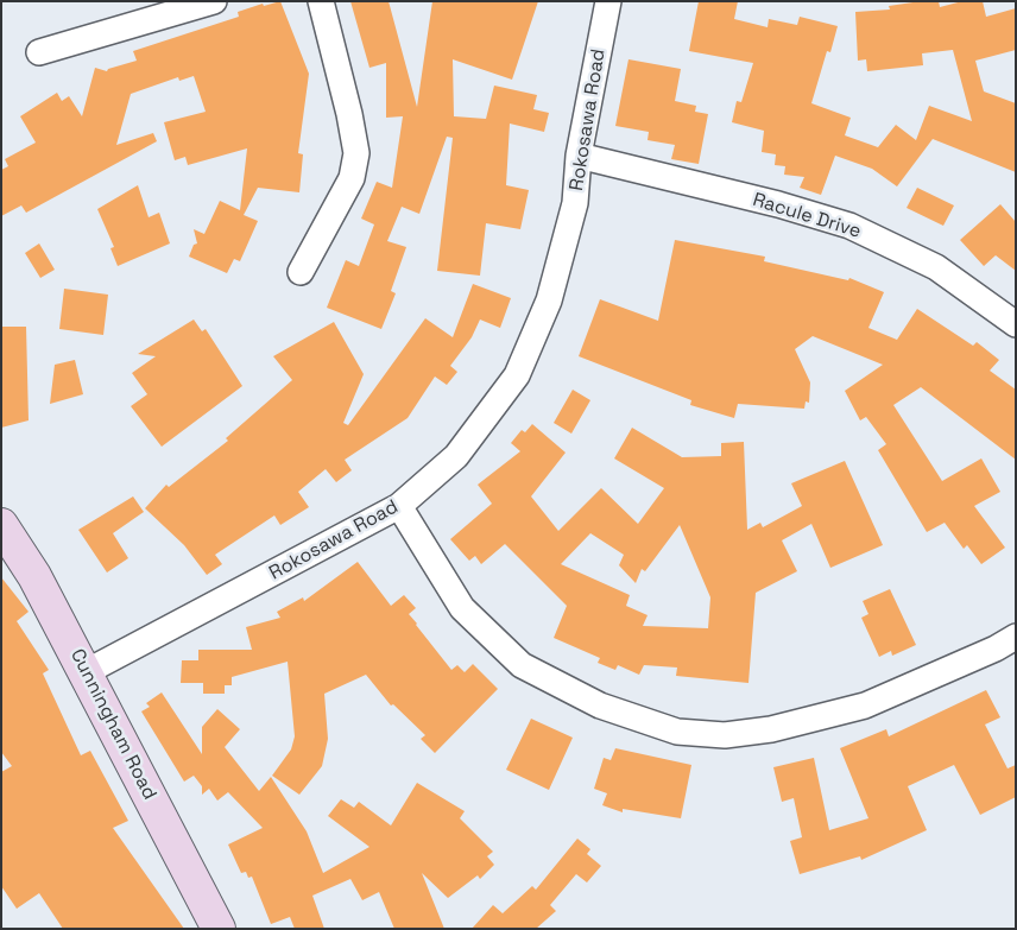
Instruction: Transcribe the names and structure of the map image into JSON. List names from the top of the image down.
{
  "streets": {
    "main road": ["Cunningham Road"],
    "street": ["Rokosawa Road", "Racule Drive"]
  },
  "crossings": [
    ["Rokosawa Road", "Racule Drive"],
    ["Rokosawa Road", "Cunningham Road"]
  ]
}
